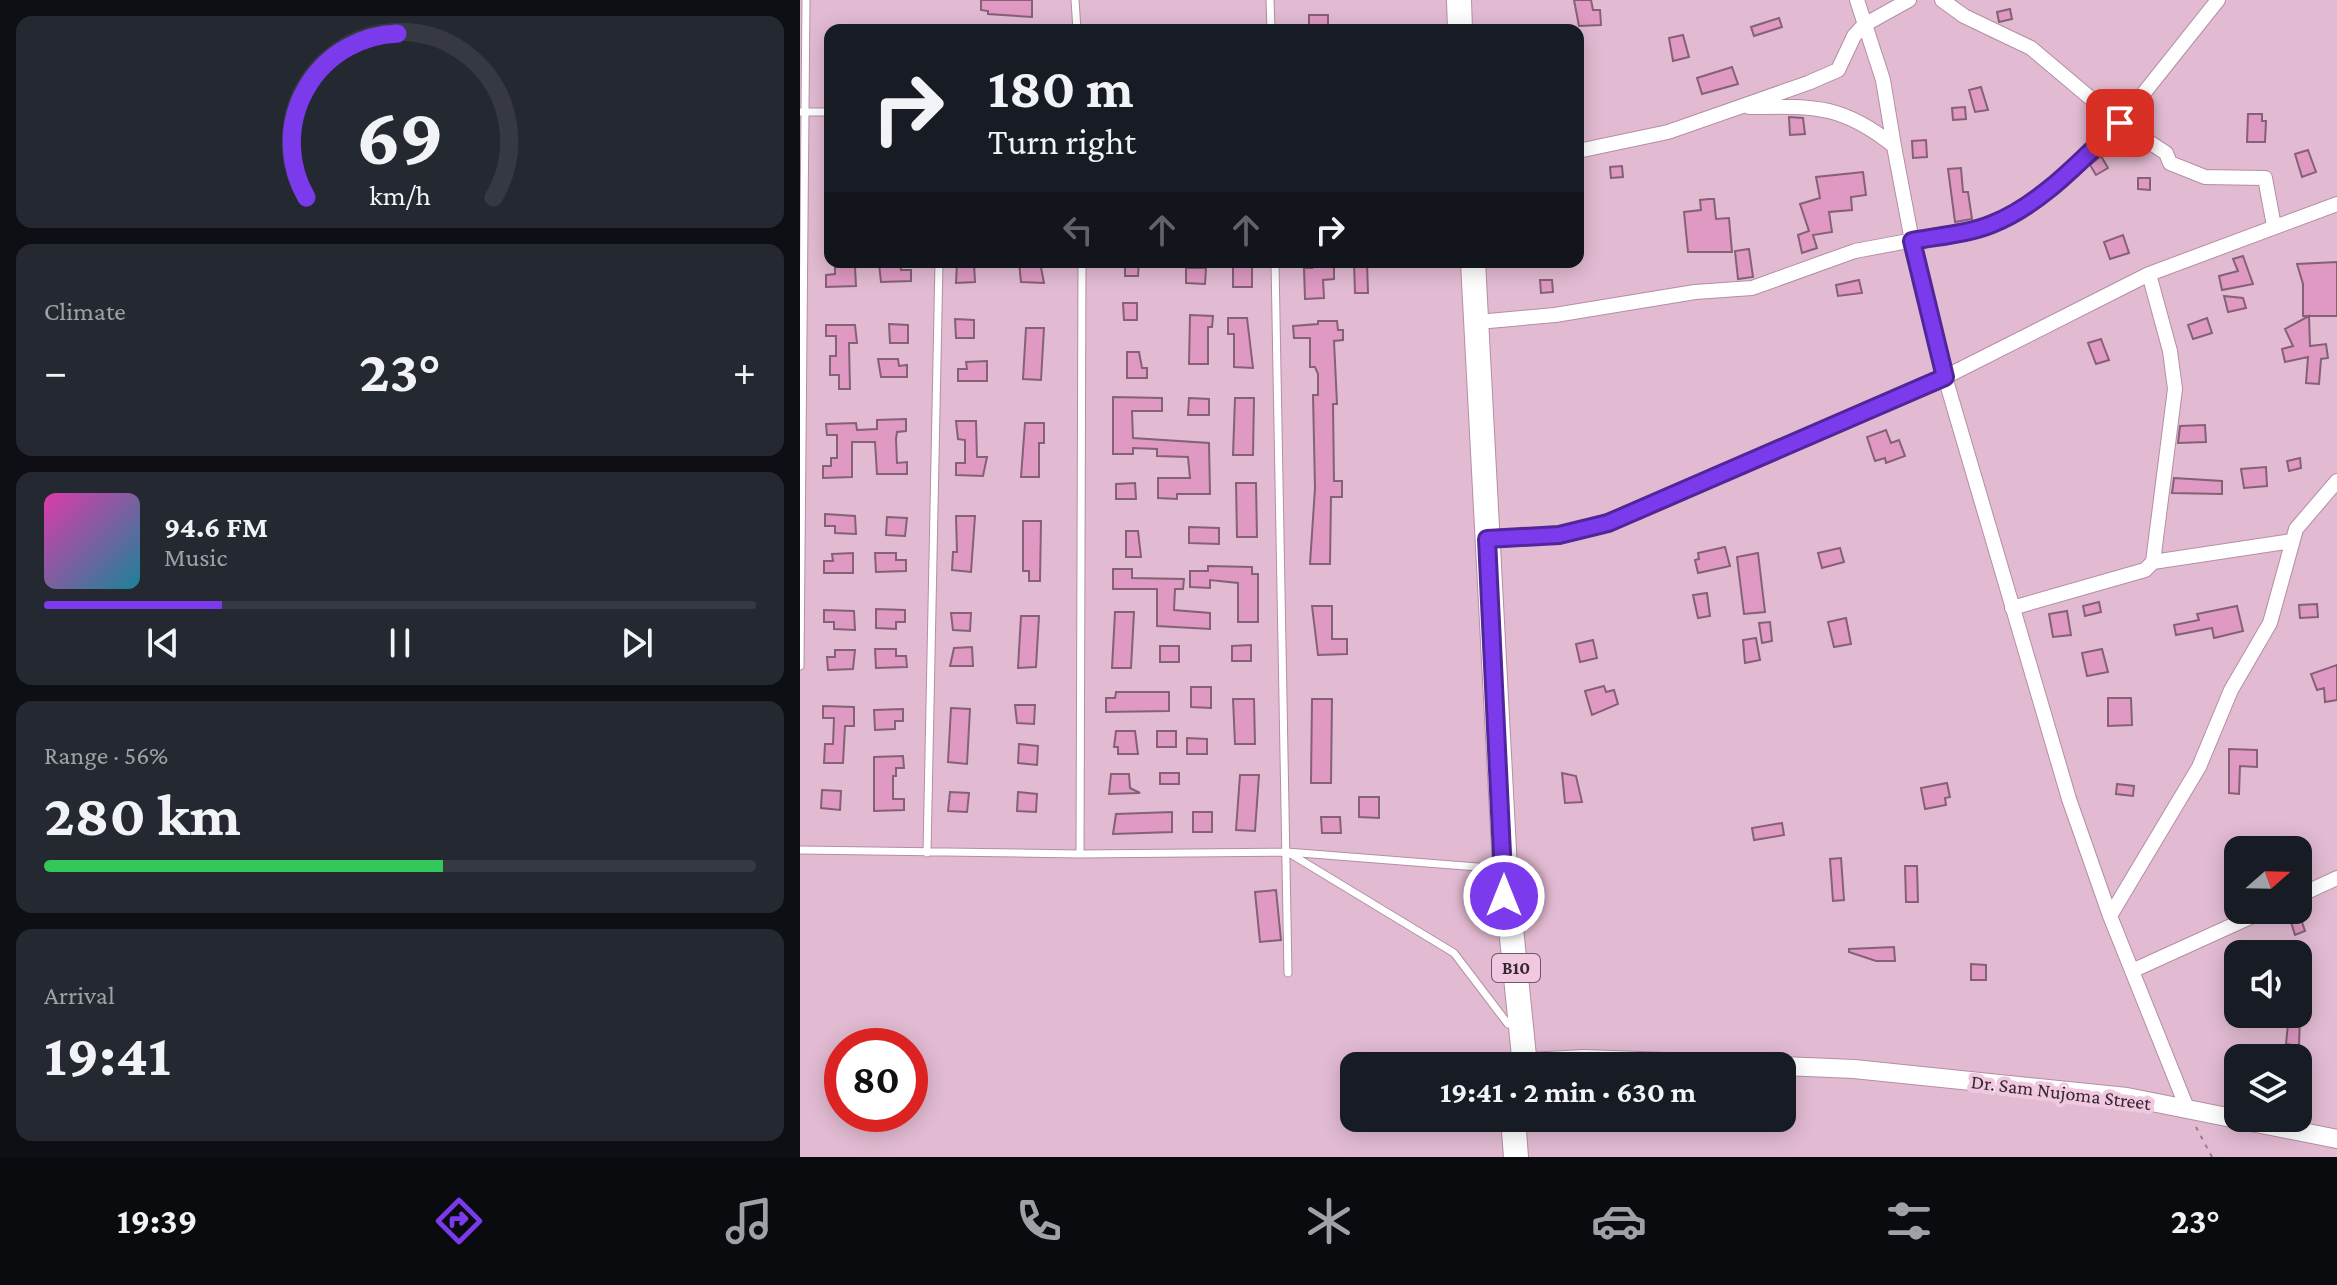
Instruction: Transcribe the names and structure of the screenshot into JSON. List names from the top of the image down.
{
  "streets": {
    "highway": ["B10"],
    "street": ["Dr. Sam Nujoma Street"]
  },
  "north": "right",
  "page": {
    "turn": ["180 m", "Turn right"],
    "tile": [
      "Climate",
      ["Range · 56%", "280 km"],
      ["Arrival", "19:41"]
    ],
    "heat": ["−", "23°", "+"],
    "song": ["94.6 FM", "Music"],
    "limit": "80",
    "trip": "19:41 · 2 min · 630 m",
    "tabs": ["19:39", "23°"],
    "gauge": ["69", "km/h"]
  }
}
